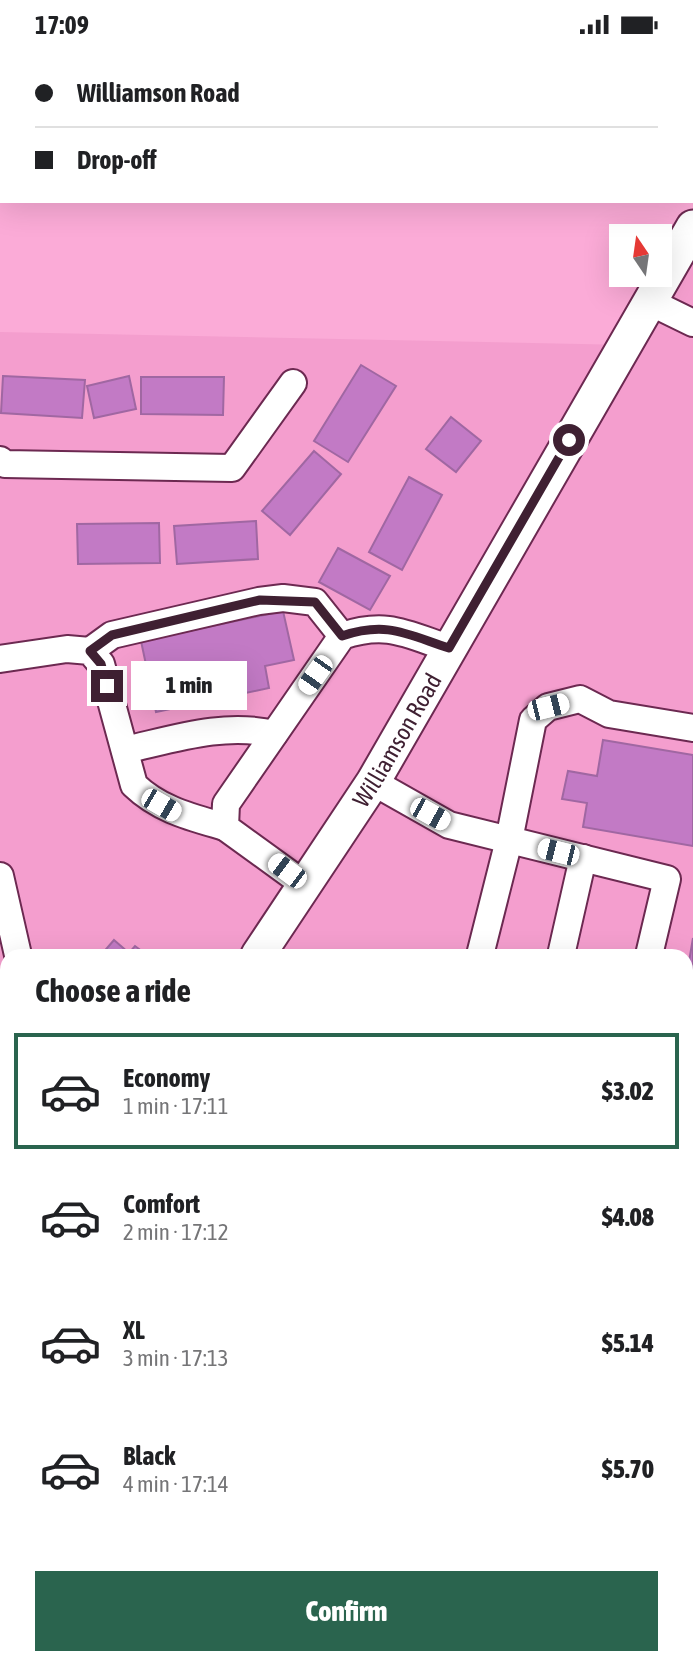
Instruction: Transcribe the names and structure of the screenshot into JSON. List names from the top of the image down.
{
  "streets": {
    "main road": ["Williamson Road"]
  },
  "north": "top",
  "page": {
    "status": "17:09",
    "banner": ["Williamson Road", "Drop-off"],
    "bubble": "1 min",
    "heading": "Choose a ride",
    "list": [
      {
        "name": "Economy",
        "note": "1 min · 17:11",
        "value": "$3.02"
      },
      {
        "name": "Comfort",
        "note": "2 min · 17:12",
        "value": "$4.08"
      },
      {
        "name": "XL",
        "note": "3 min · 17:13",
        "value": "$5.14"
      },
      {
        "name": "Black",
        "note": "4 min · 17:14",
        "value": "$5.70"
      }
    ],
    "buttons": "Confirm"
  }
}
